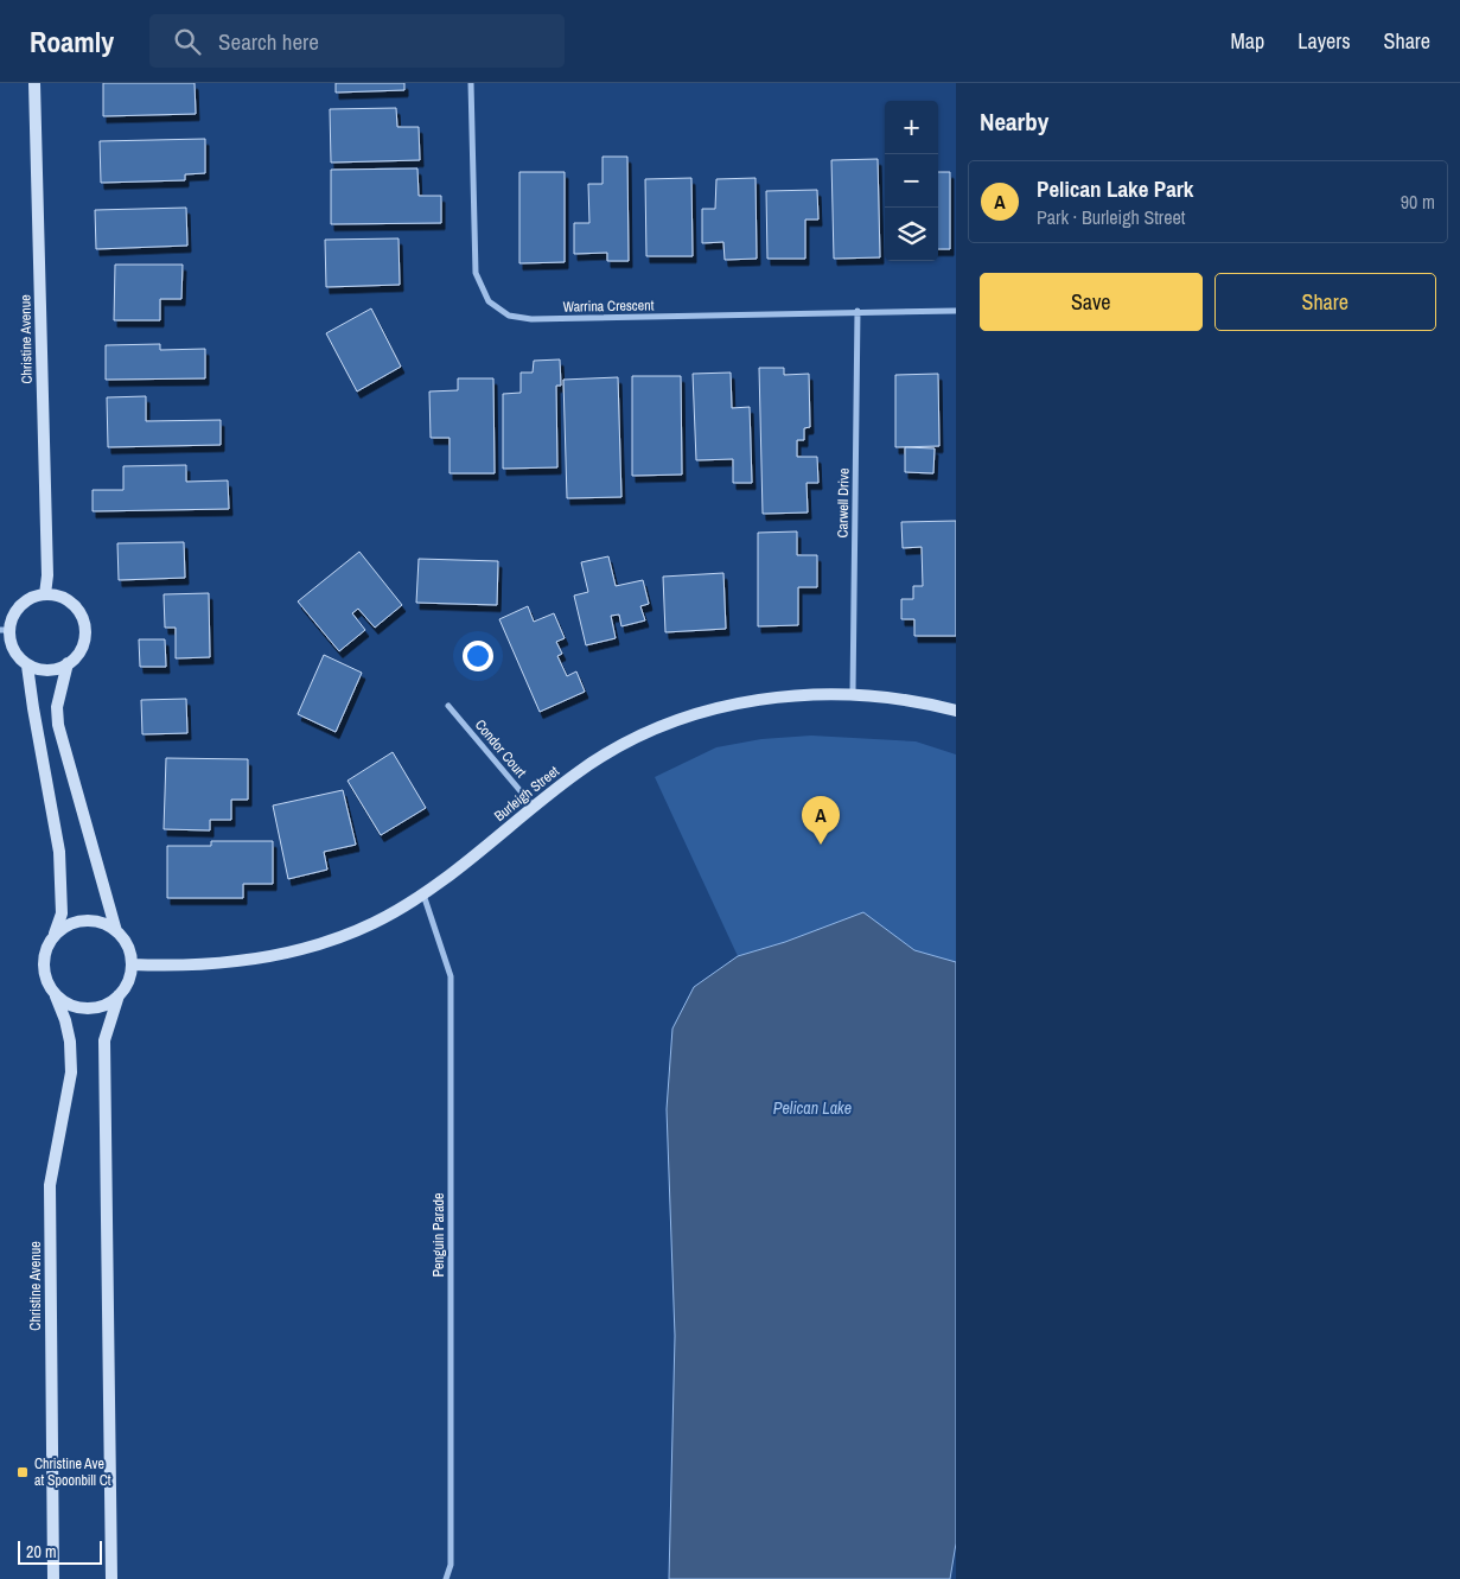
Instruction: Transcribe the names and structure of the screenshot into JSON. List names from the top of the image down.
{
  "streets": {
    "street": [
      "Warrina Crescent",
      "Christine Avenue",
      "Carwell Drive",
      "Condor Court",
      "Burleigh Street",
      "Penguin Parade"
    ]
  },
  "crossings": [
    ["Warrina Crescent", "Carwell Drive"],
    ["Christine Avenue", "Burleigh Street"],
    ["Carwell Drive", "Burleigh Street"],
    ["Condor Court", "Burleigh Street"],
    ["Burleigh Street", "Penguin Parade"]
  ],
  "water": ["Pelican Lake"],
  "places": {
    "transit": ["Christine Ave at Spoonbill Ct"]
  },
  "scale_bar": "20 m",
  "page": {
    "header": "Roamly",
    "search": "Search here",
    "nav": ["Map", "Layers", "Share"],
    "heading": "Nearby",
    "map_buttons": ["+", "−"],
    "list": [
      {
        "mark": "A",
        "name": "Pelican Lake Park",
        "note": "Park · Burleigh Street",
        "value": "90 m"
      }
    ],
    "buttons": ["Save", "Share"],
    "pins": "A",
    "scale": "20 m"
  }
}
